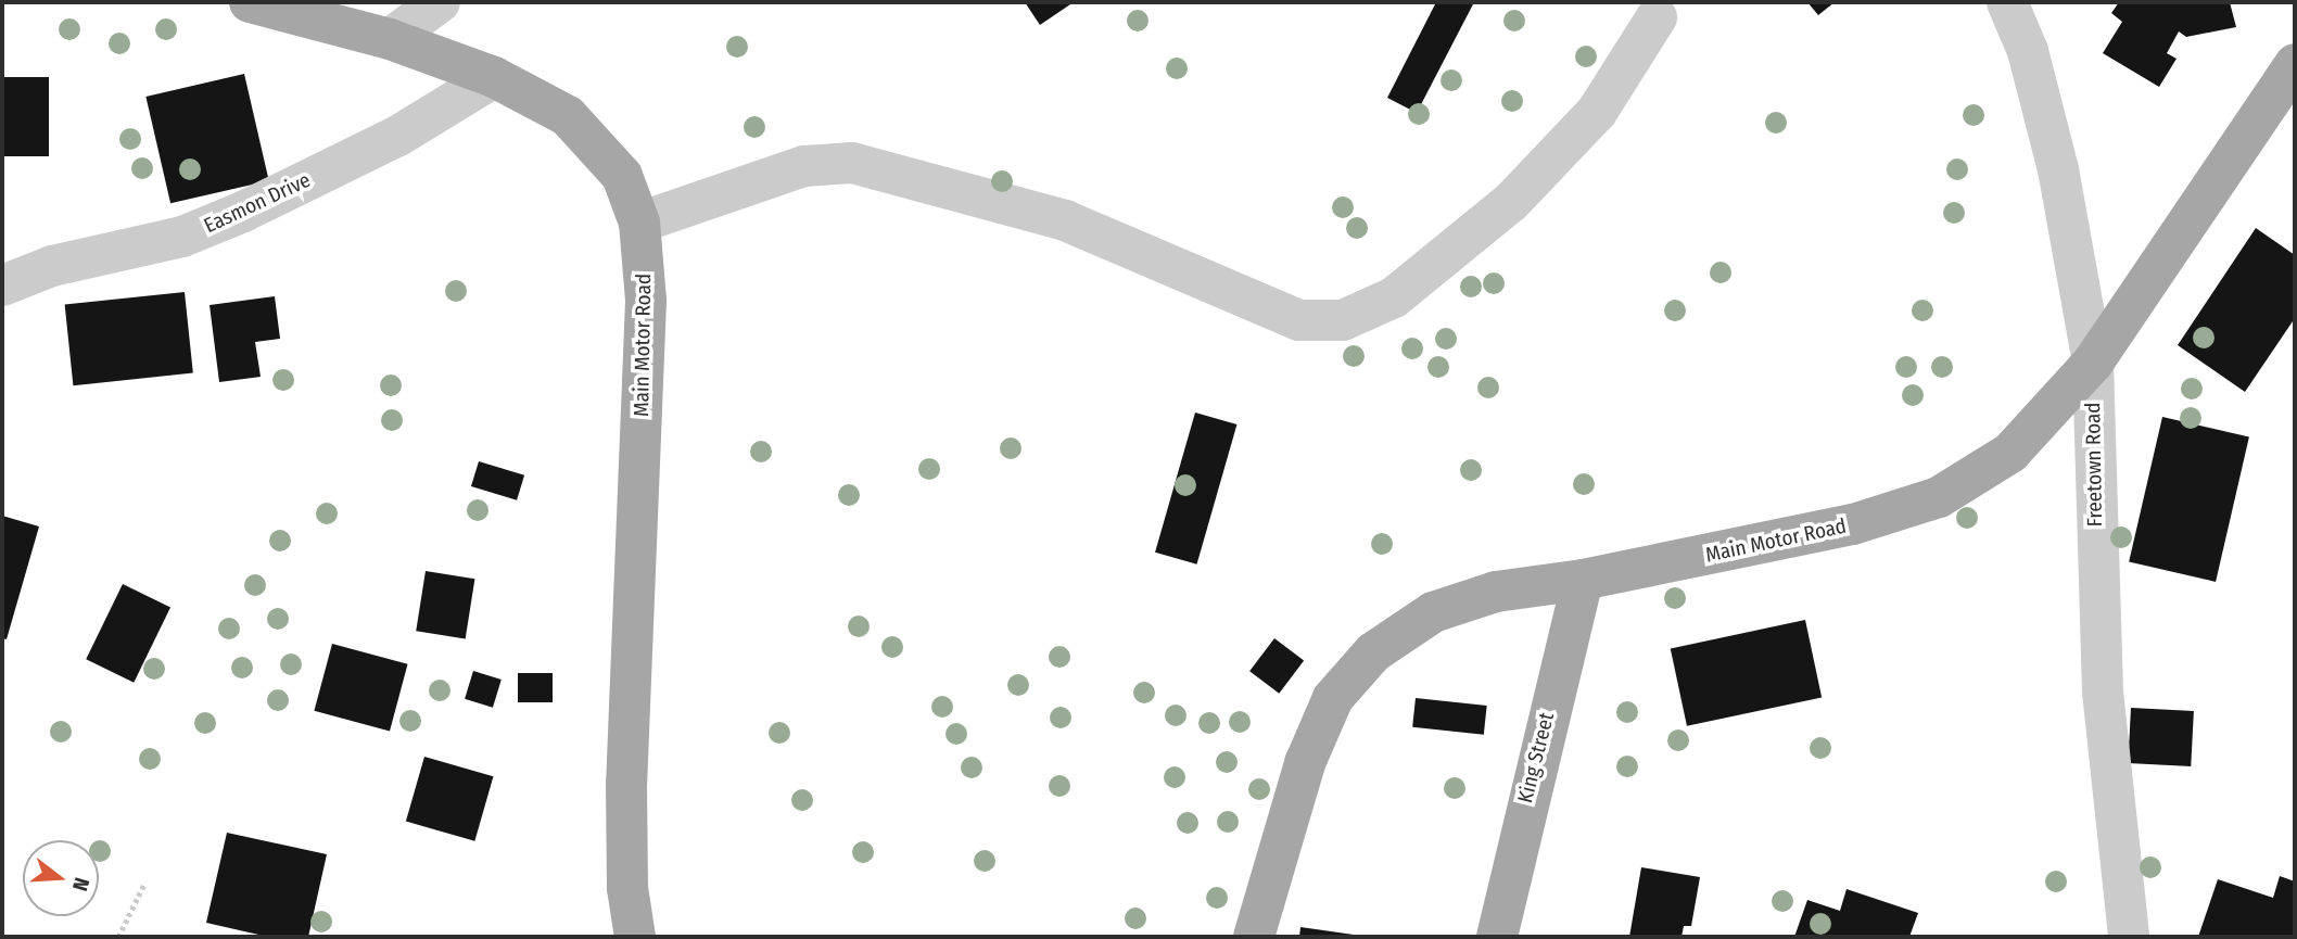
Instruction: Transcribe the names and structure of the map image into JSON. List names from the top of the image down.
{
  "streets": {
    "main road": ["Main Motor Road", "King Street"],
    "street": ["Easmon Drive", "Freetown Road"]
  },
  "crossings": [
    ["Easmon Drive", "Main Motor Road"],
    ["Main Motor Road", "Freetown Road"],
    ["Main Motor Road", "King Street"]
  ],
  "north": "right"
}
